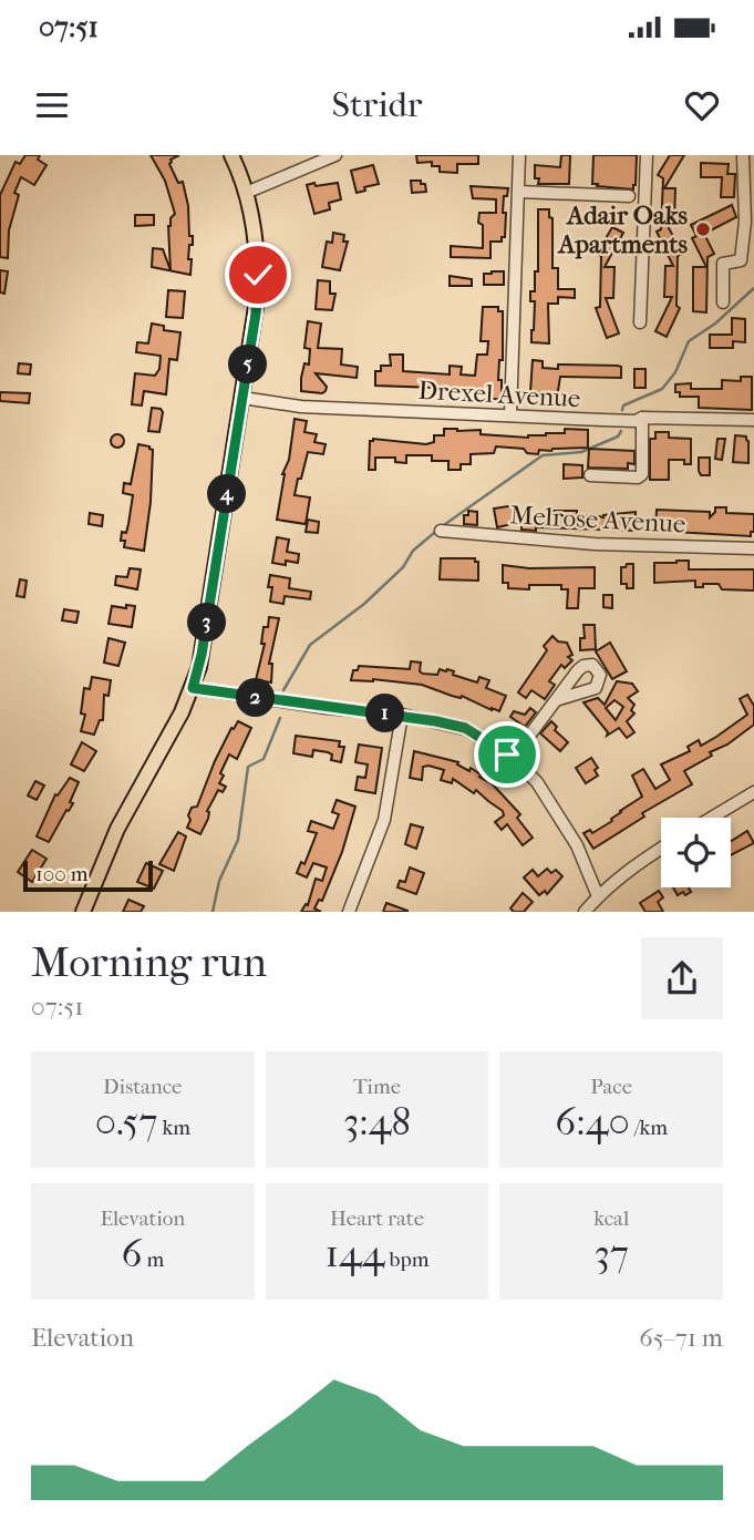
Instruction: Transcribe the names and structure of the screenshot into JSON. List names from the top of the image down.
{
  "streets": {
    "street": ["Drexel Avenue", "Melrose Avenue"]
  },
  "places": ["Adair Oaks Apartments"],
  "scale_bar": "100 m",
  "page": {
    "status": "07:51",
    "header": "Stridr",
    "pins": [
      "5",
      "4",
      "3",
      "2",
      "1"
    ],
    "scale": "100 m",
    "heading": ["Morning run", "07:51"],
    "stats": [
      ["Distance", "0.57 km"],
      ["Time", "3:48"],
      ["Pace", "6:40 /km"],
      ["Elevation", "6 m"],
      ["Heart rate", "144 bpm"],
      ["kcal", "37"]
    ],
    "chart": ["Elevation", "65–71 m"]
  }
}
